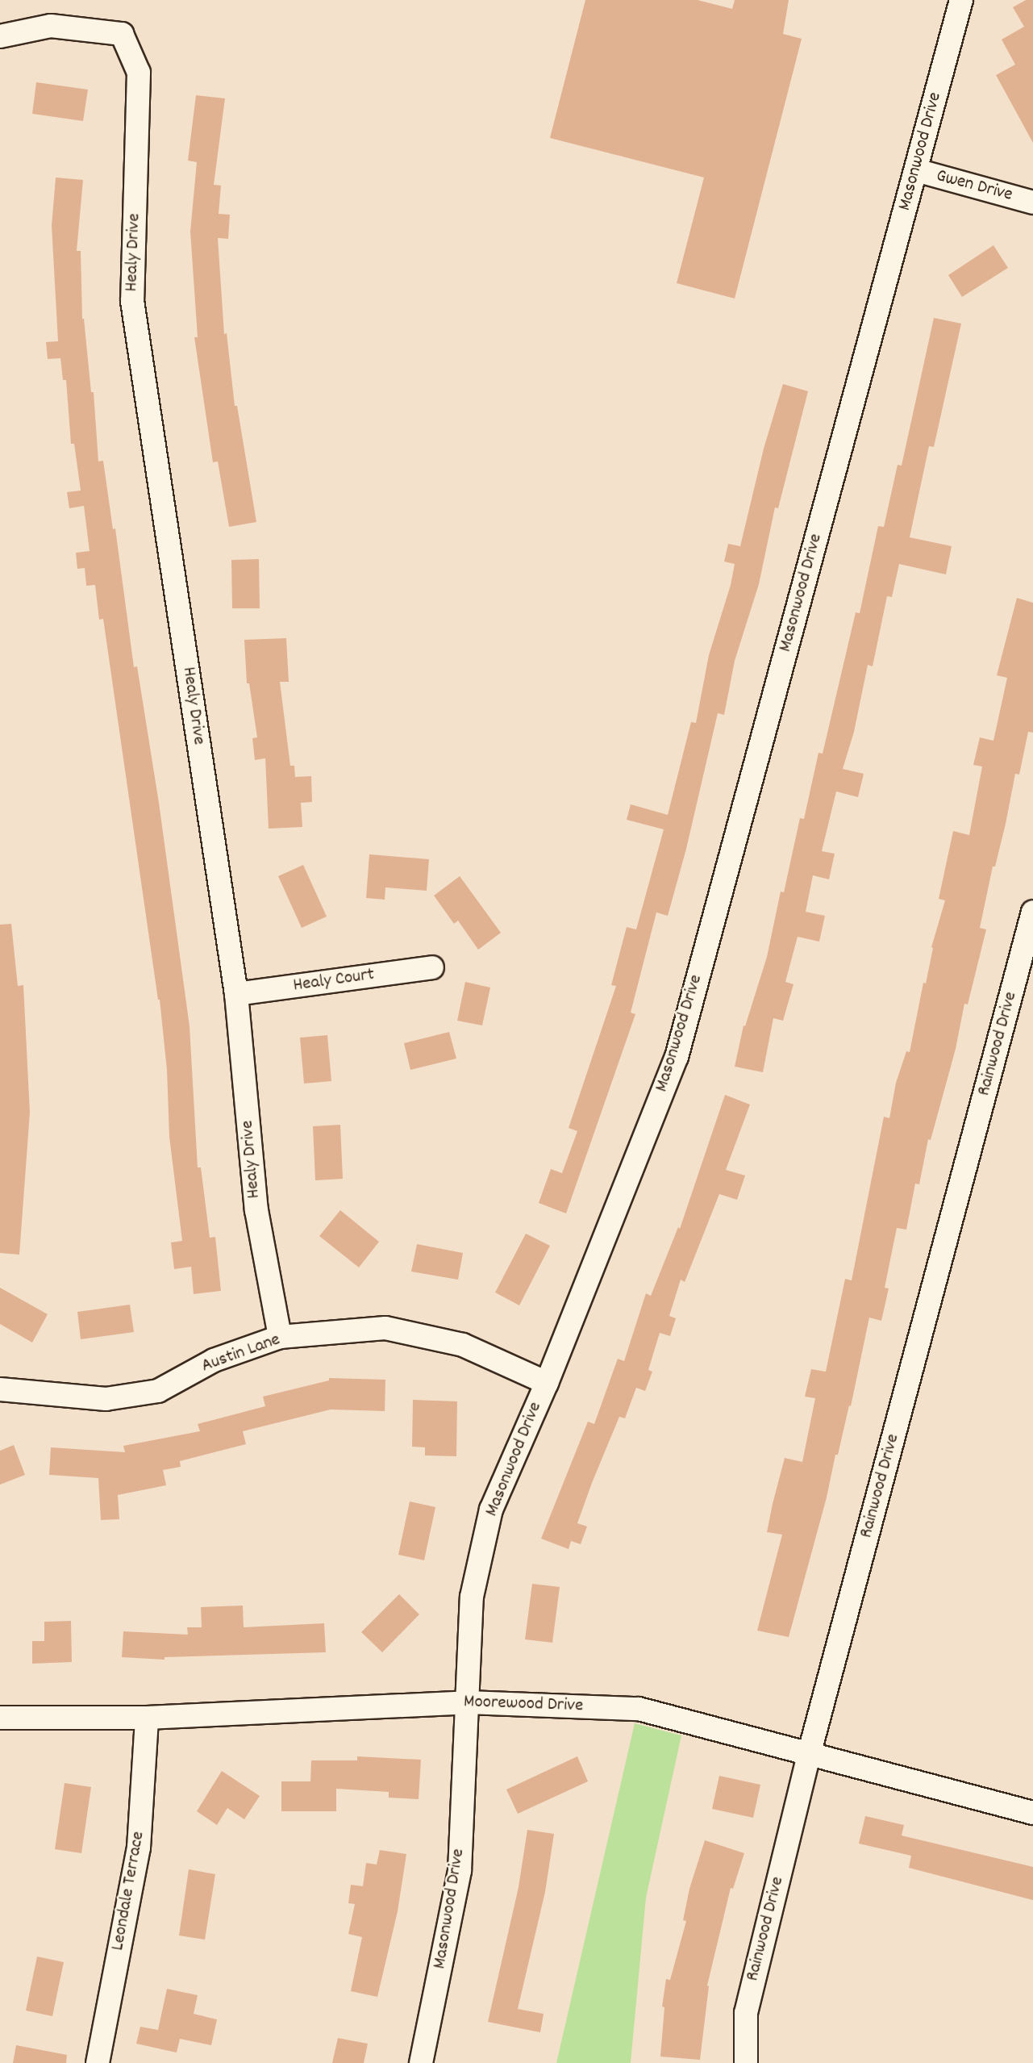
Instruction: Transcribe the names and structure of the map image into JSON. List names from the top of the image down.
{
  "streets": {
    "street": [
      "Masonwood Drive",
      "Gwen Drive",
      "Healy Drive",
      "Healy Court",
      "Rainwood Drive",
      "Austin Lane",
      "Moorewood Drive",
      "Leondale Terrace"
    ]
  },
  "crossings": [
    ["Masonwood Drive", "Gwen Drive"],
    ["Masonwood Drive", "Austin Lane"],
    ["Masonwood Drive", "Moorewood Drive"],
    ["Healy Drive", "Healy Court"],
    ["Healy Drive", "Austin Lane"],
    ["Rainwood Drive", "Moorewood Drive"],
    ["Moorewood Drive", "Leondale Terrace"]
  ]
}
